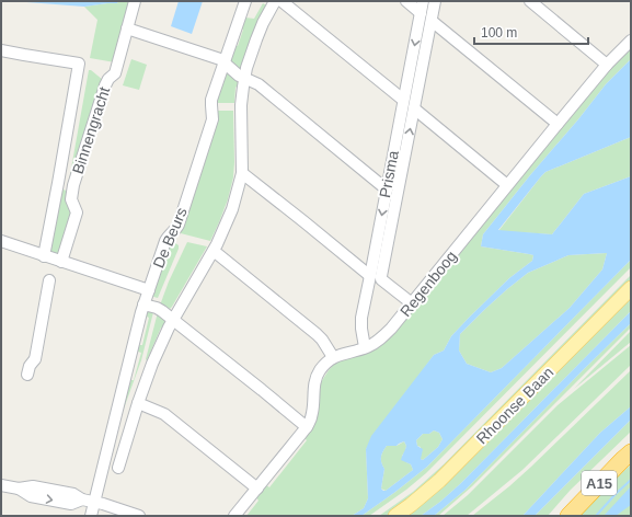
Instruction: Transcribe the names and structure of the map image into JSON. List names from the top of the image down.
{
  "streets": {
    "highway": ["A15"],
    "main road": ["Rhoonse Baan"],
    "street": [
      "Binnengracht",
      "Prisma",
      "De Beurs",
      "Regenboog"
    ]
  },
  "crossings": [
    ["Prisma", "Regenboog"]
  ],
  "scale_bar": "100 m"
}
